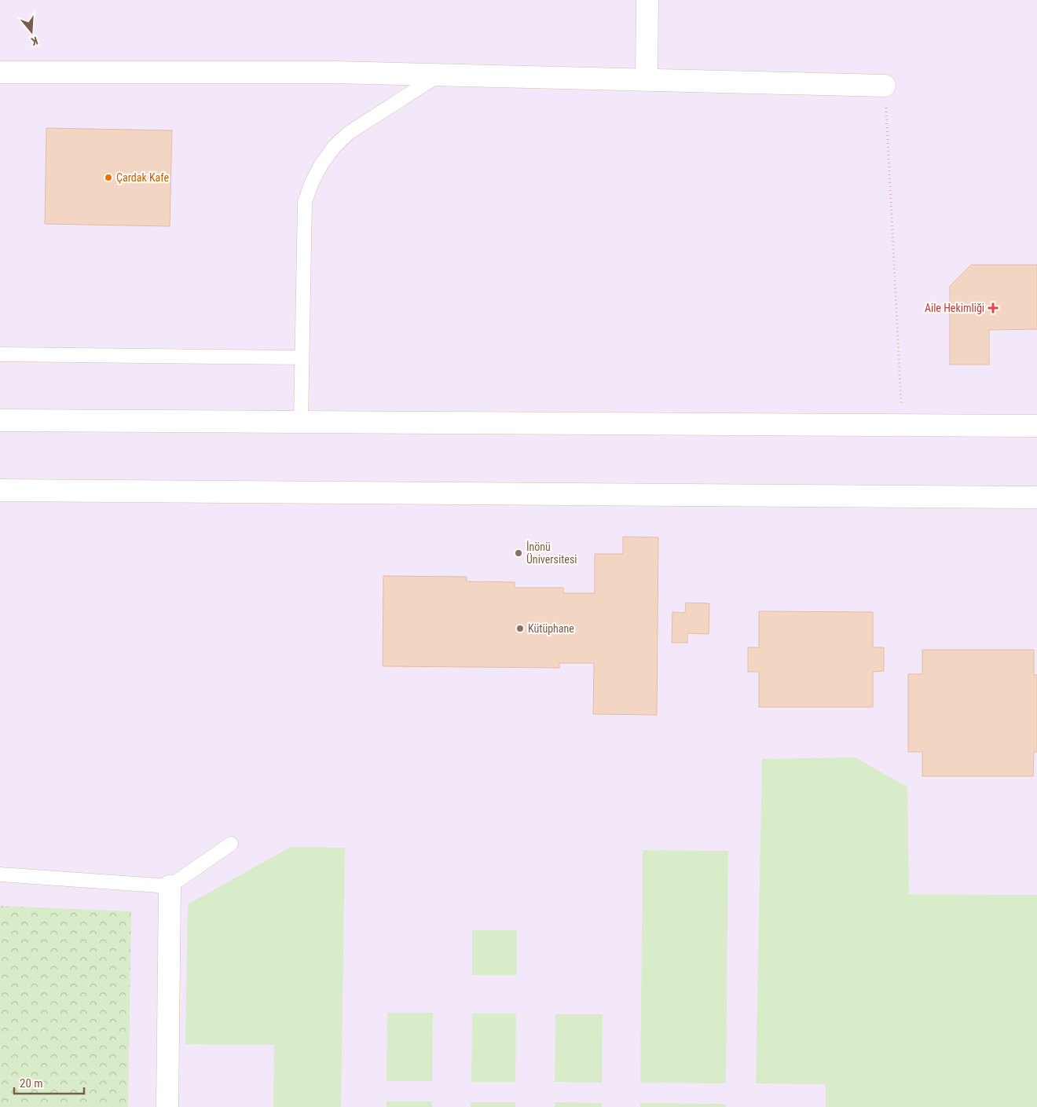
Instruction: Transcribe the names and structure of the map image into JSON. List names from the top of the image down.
{
  "places": {
    "other": ["Çardak Kafe", "İnönü Üniversitesi", "Kütüphane"],
    "health": ["Aile Hekimliği"]
  },
  "scale_bar": "20 m",
  "north": "bottom"
}
